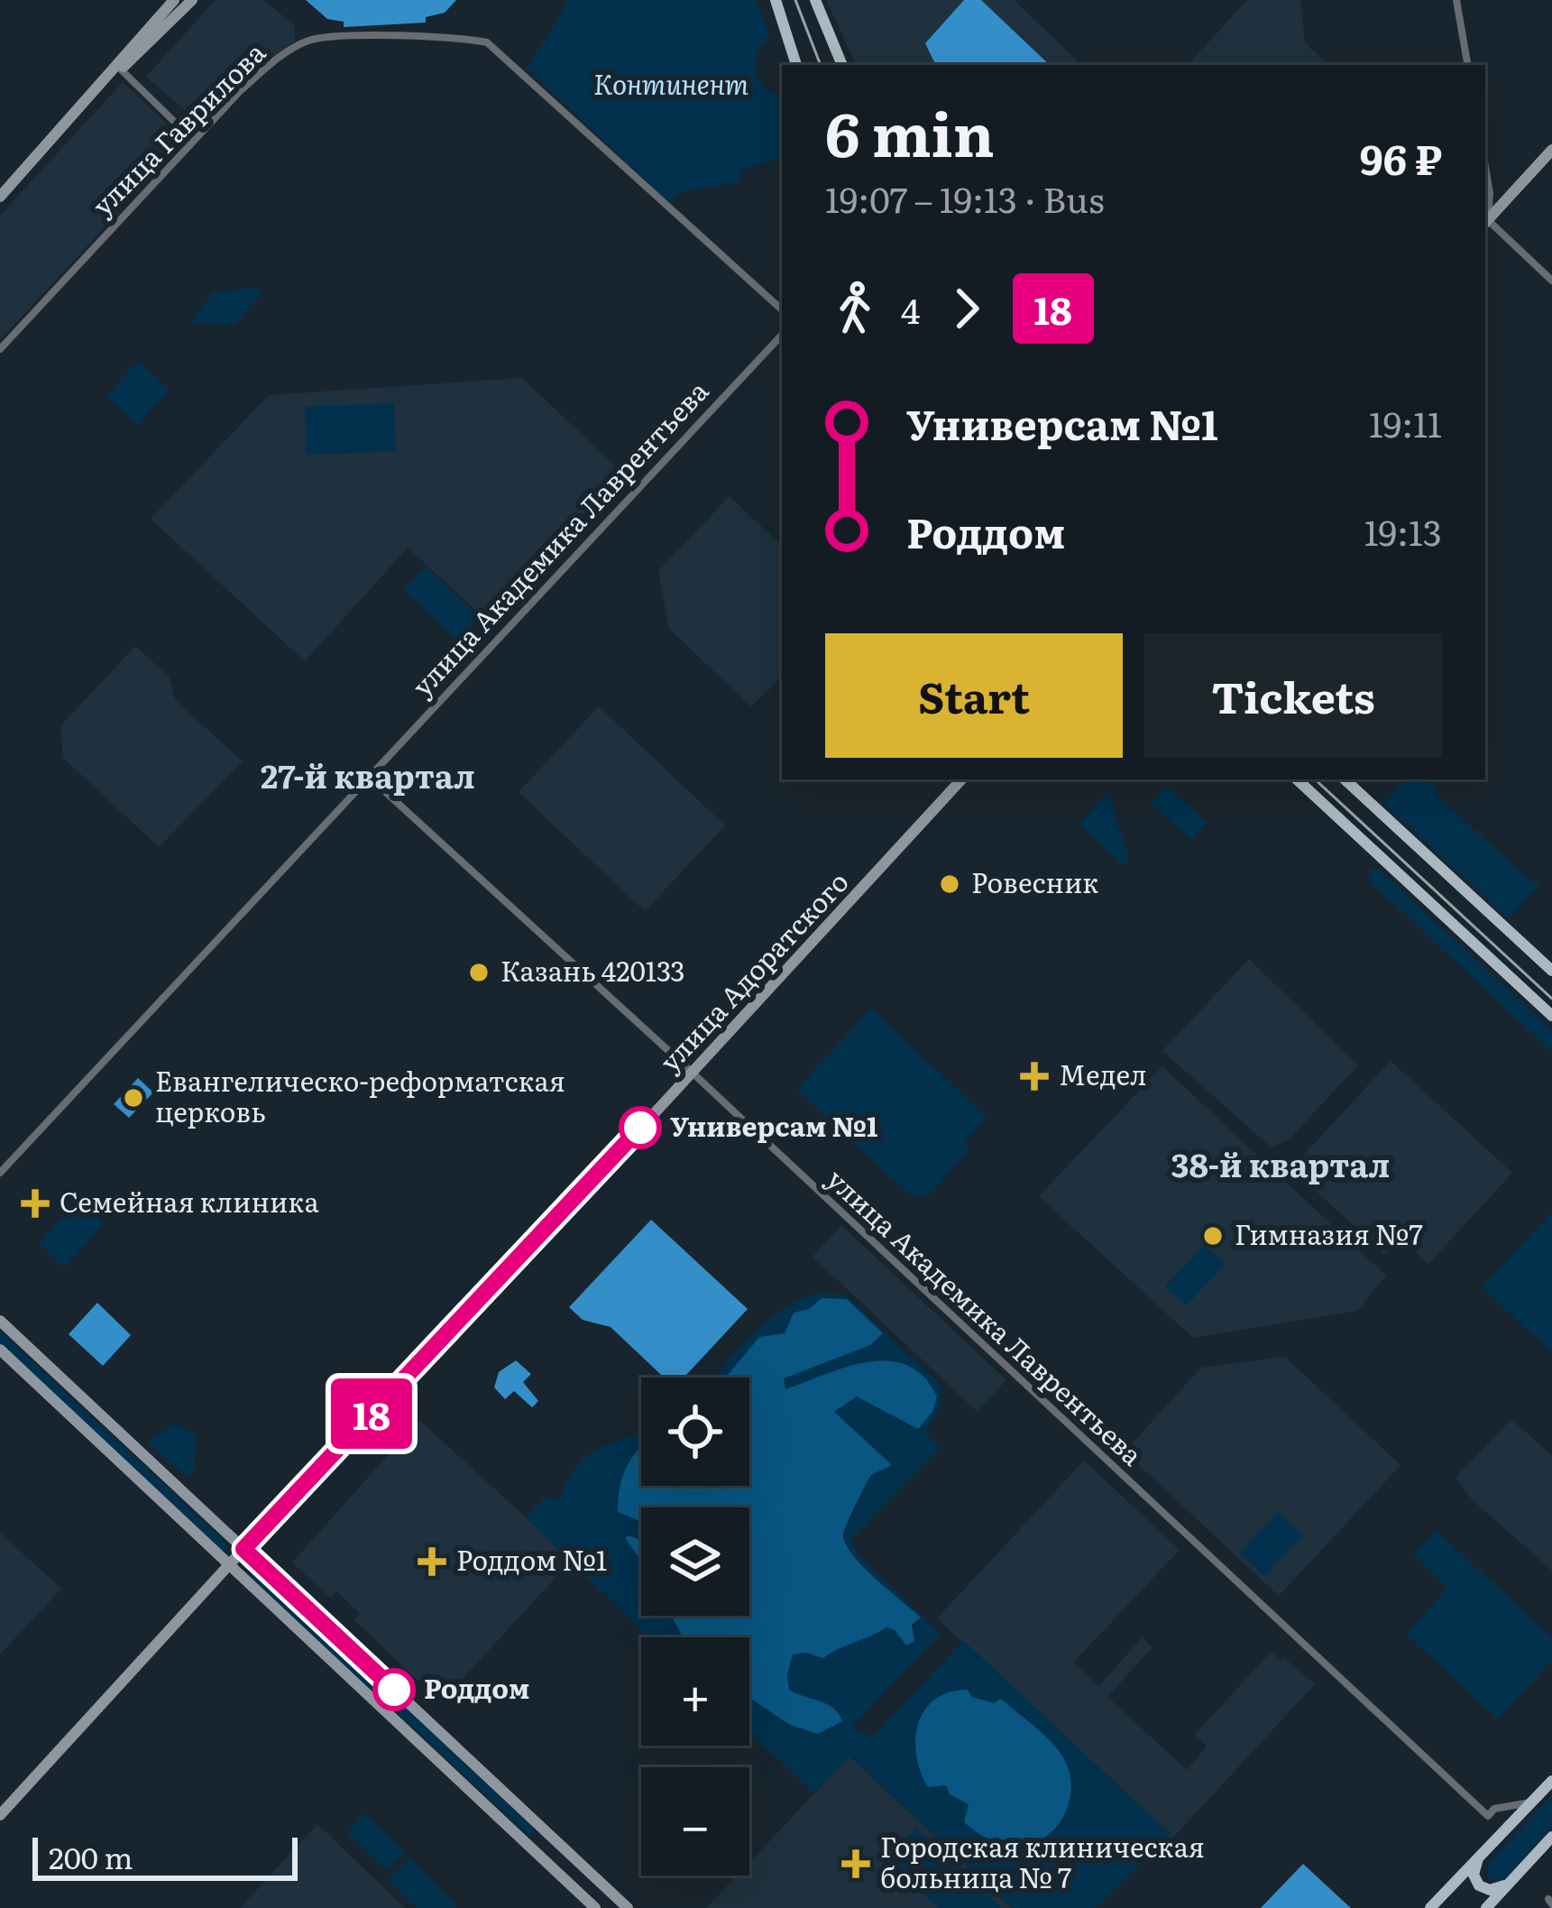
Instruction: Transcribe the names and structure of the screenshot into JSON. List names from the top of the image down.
{
  "streets": {
    "main road": ["улица Адоратского"],
    "street": ["улица Гаврилова", "улица Академика Лаврентьева"]
  },
  "crossings": [
    ["улица Академика Лаврентьева", "улица Адоратского"]
  ],
  "districts": ["27-й квартал", "38-й квартал"],
  "parks": ["Континент"],
  "places": {
    "other": [
      "Ровесник",
      "Казань 420133",
      "Евангелическо-реформатская церковь",
      "Универсам №1",
      "Гимназия №7",
      "Роддом"
    ],
    "health": [
      "Медел",
      "Семейная клиника",
      "Роддом №1",
      "Городская клиническая больница № 7"
    ]
  },
  "lines": ["bus line 18"],
  "scale_bar": "200 m",
  "page": {
    "on_map": "18",
    "heading": ["6 min", "19:07 – 19:13 · Bus", "96 ₽"],
    "legs": ["4", "18"],
    "list": [
      {
        "name": "Универсам №1",
        "value": "19:11"
      },
      {
        "name": "Роддом",
        "value": "19:13"
      }
    ],
    "buttons": ["Start", "Tickets"],
    "map_buttons": ["+", "−"],
    "scale": "200 m"
  }
}
